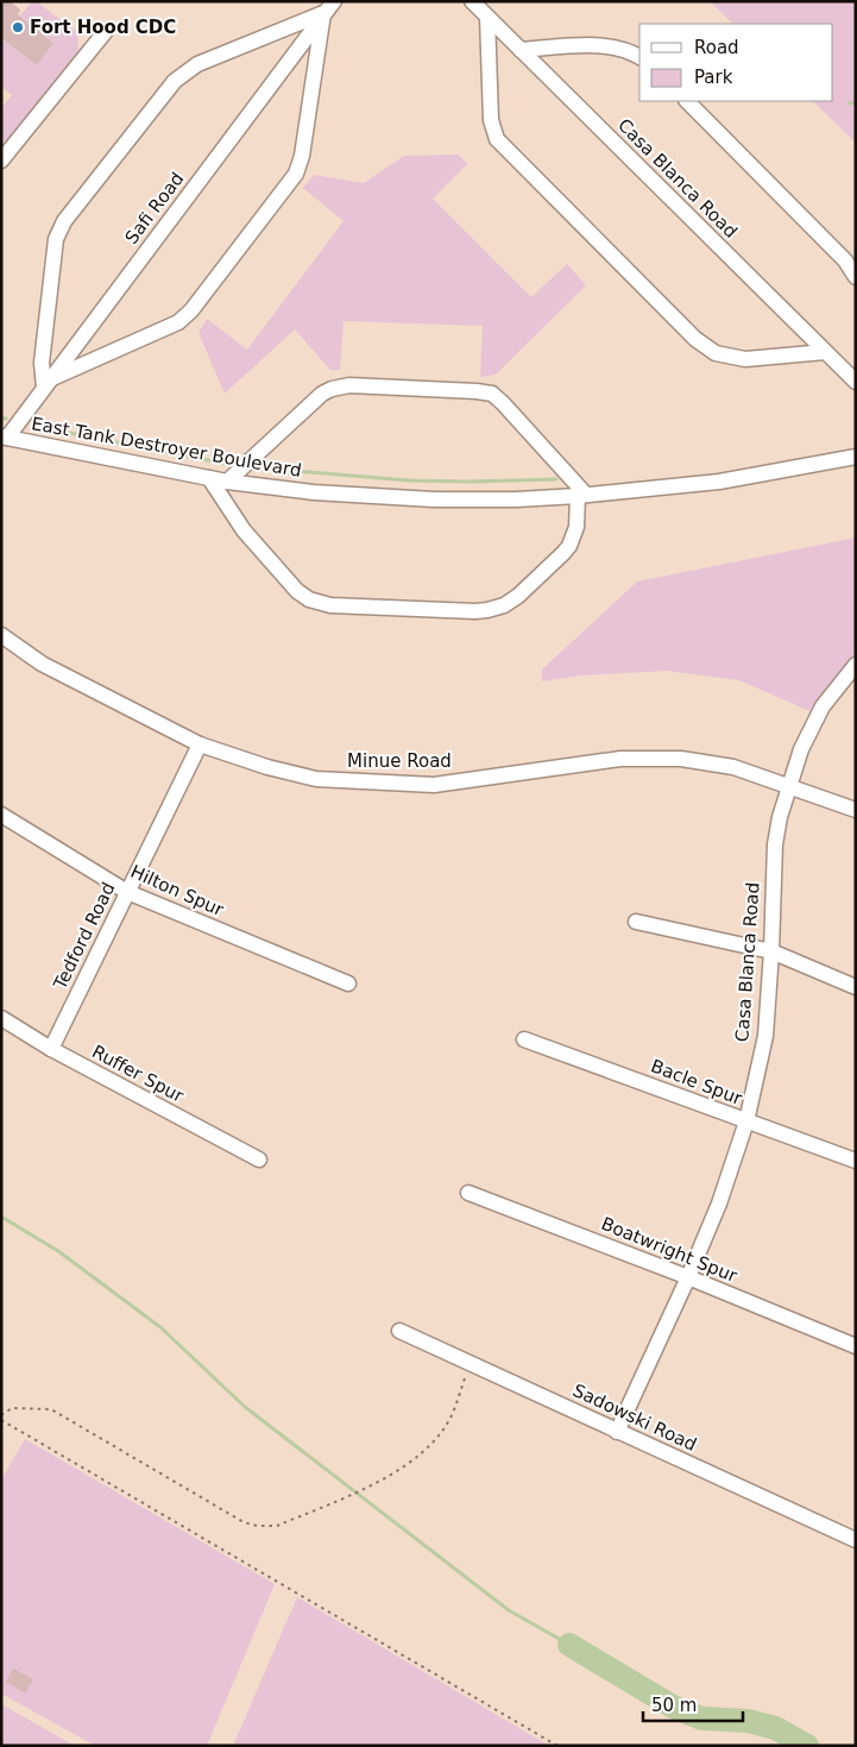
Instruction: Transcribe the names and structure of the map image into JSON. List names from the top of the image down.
{
  "streets": {
    "street": [
      "Casa Blanca Road",
      "Safi Road",
      "East Tank Destroyer Boulevard",
      "Minue Road",
      "Hilton Spur",
      "Tedford Road",
      "Ruffer Spur",
      "Bacle Spur",
      "Boatwright Spur",
      "Sadowski Road"
    ]
  },
  "crossings": [
    ["Casa Blanca Road", "Minue Road"],
    ["Casa Blanca Road", "Bacle Spur"],
    ["Casa Blanca Road", "Boatwright Spur"],
    ["Casa Blanca Road", "Sadowski Road"],
    ["Safi Road", "East Tank Destroyer Boulevard"],
    ["Minue Road", "Tedford Road"],
    ["Hilton Spur", "Tedford Road"],
    ["Tedford Road", "Ruffer Spur"]
  ],
  "places": ["Fort Hood CDC"],
  "legend": ["Road", "Park"],
  "scale_bar": "50 m"
}
